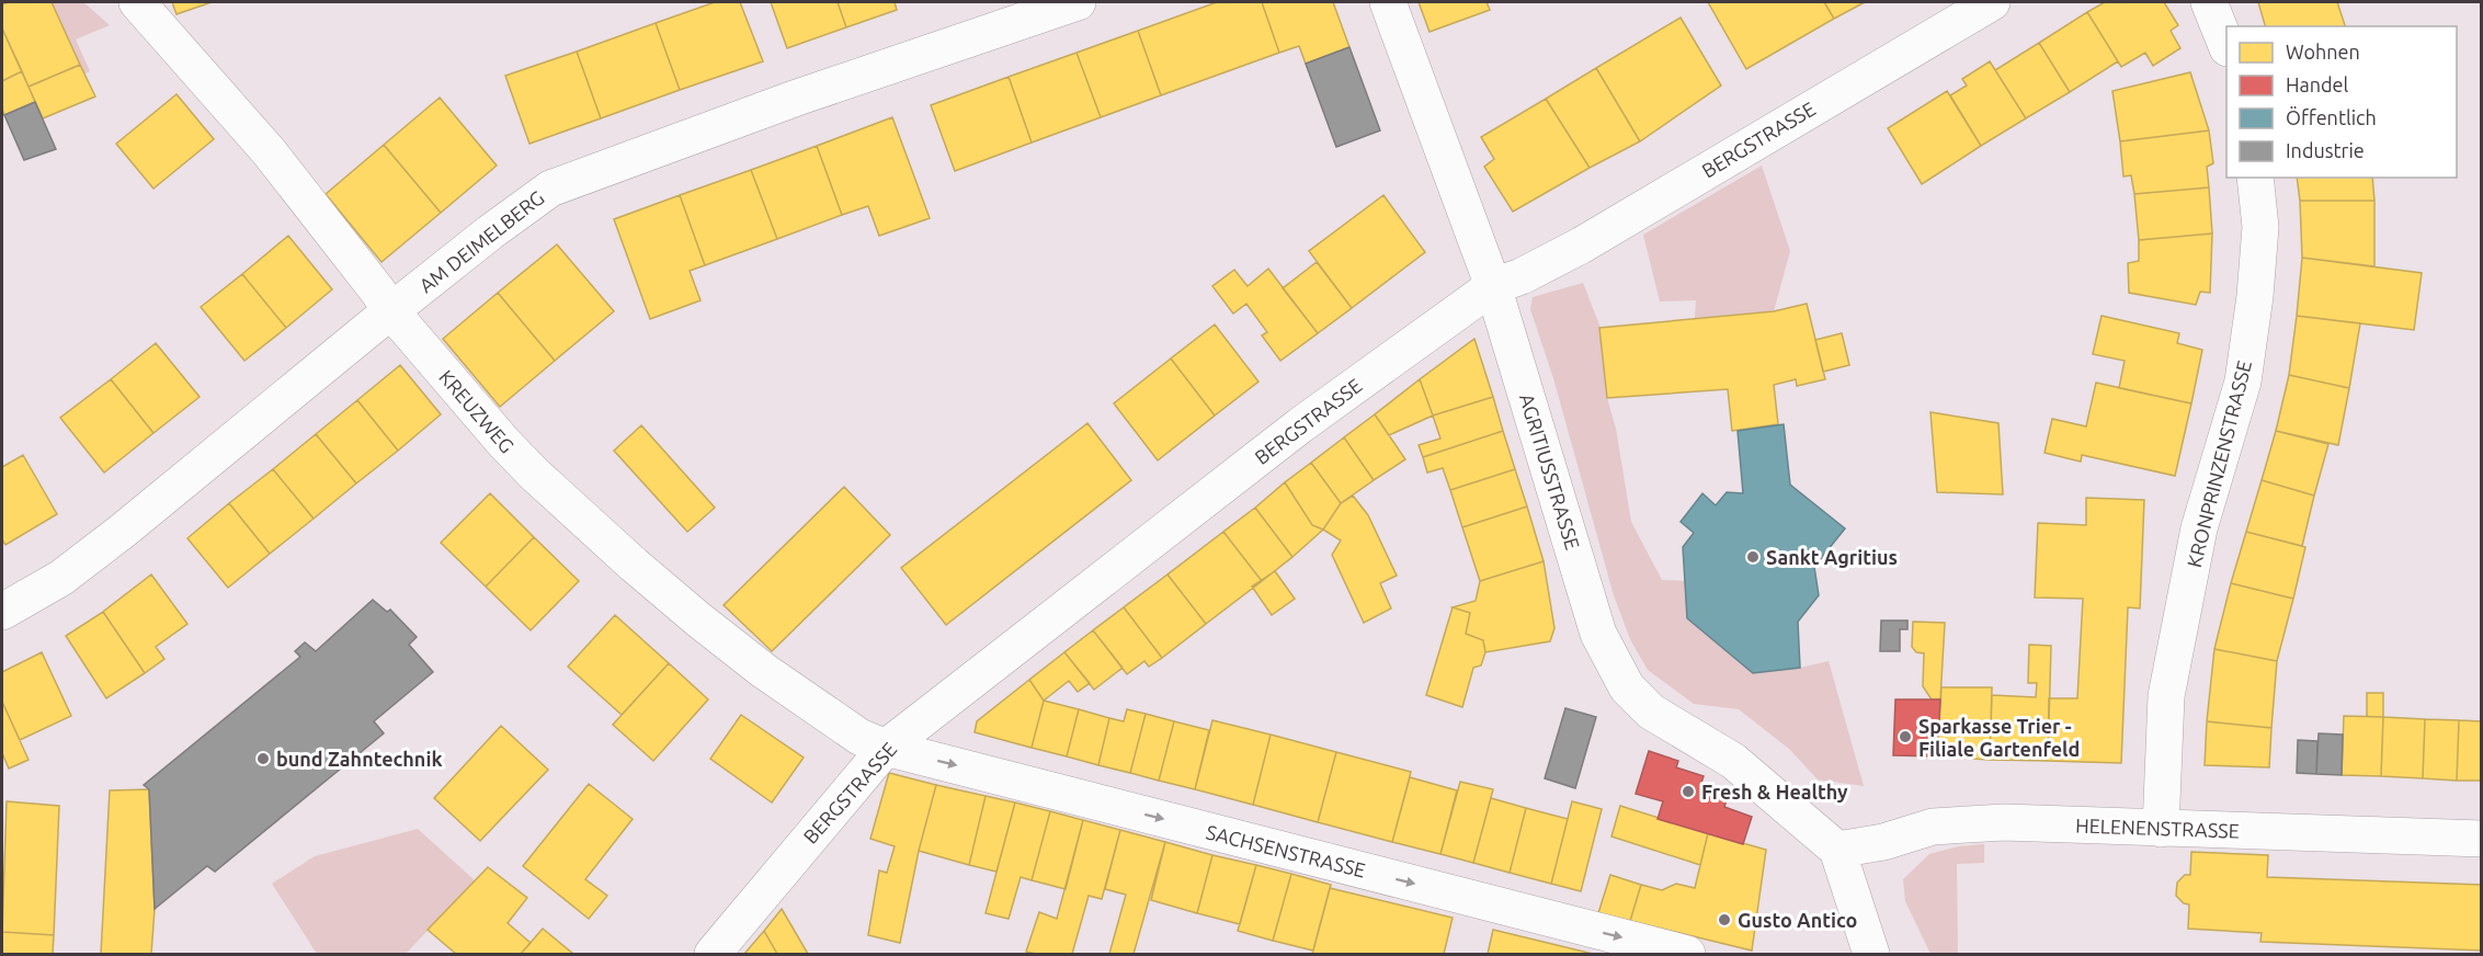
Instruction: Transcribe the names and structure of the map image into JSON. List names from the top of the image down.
{
  "streets": {
    "street": [
      "BERGSTRASSE",
      "AM DEIMELBERG",
      "KREUZWEG",
      "KRONPRINZENSTRASSE",
      "AGRITIUSSTRASSE",
      "HELENENSTRASSE",
      "SACHSENSTRASSE"
    ]
  },
  "crossings": [
    ["BERGSTRASSE", "KREUZWEG"],
    ["BERGSTRASSE", "AGRITIUSSTRASSE"],
    ["BERGSTRASSE", "SACHSENSTRASSE"],
    ["AM DEIMELBERG", "KREUZWEG"],
    ["KREUZWEG", "SACHSENSTRASSE"],
    ["KRONPRINZENSTRASSE", "HELENENSTRASSE"],
    ["AGRITIUSSTRASSE", "HELENENSTRASSE"]
  ],
  "one_way": ["SACHSENSTRASSE"],
  "places": [
    "Sankt Agritius",
    "Sparkasse Trier - Filiale Gartenfeld",
    "bund Zahntechnik",
    "Fresh & Healthy",
    "Gusto Antico"
  ],
  "legend": [
    "Wohnen",
    "Handel",
    "Öffentlich",
    "Industrie"
  ]
}
